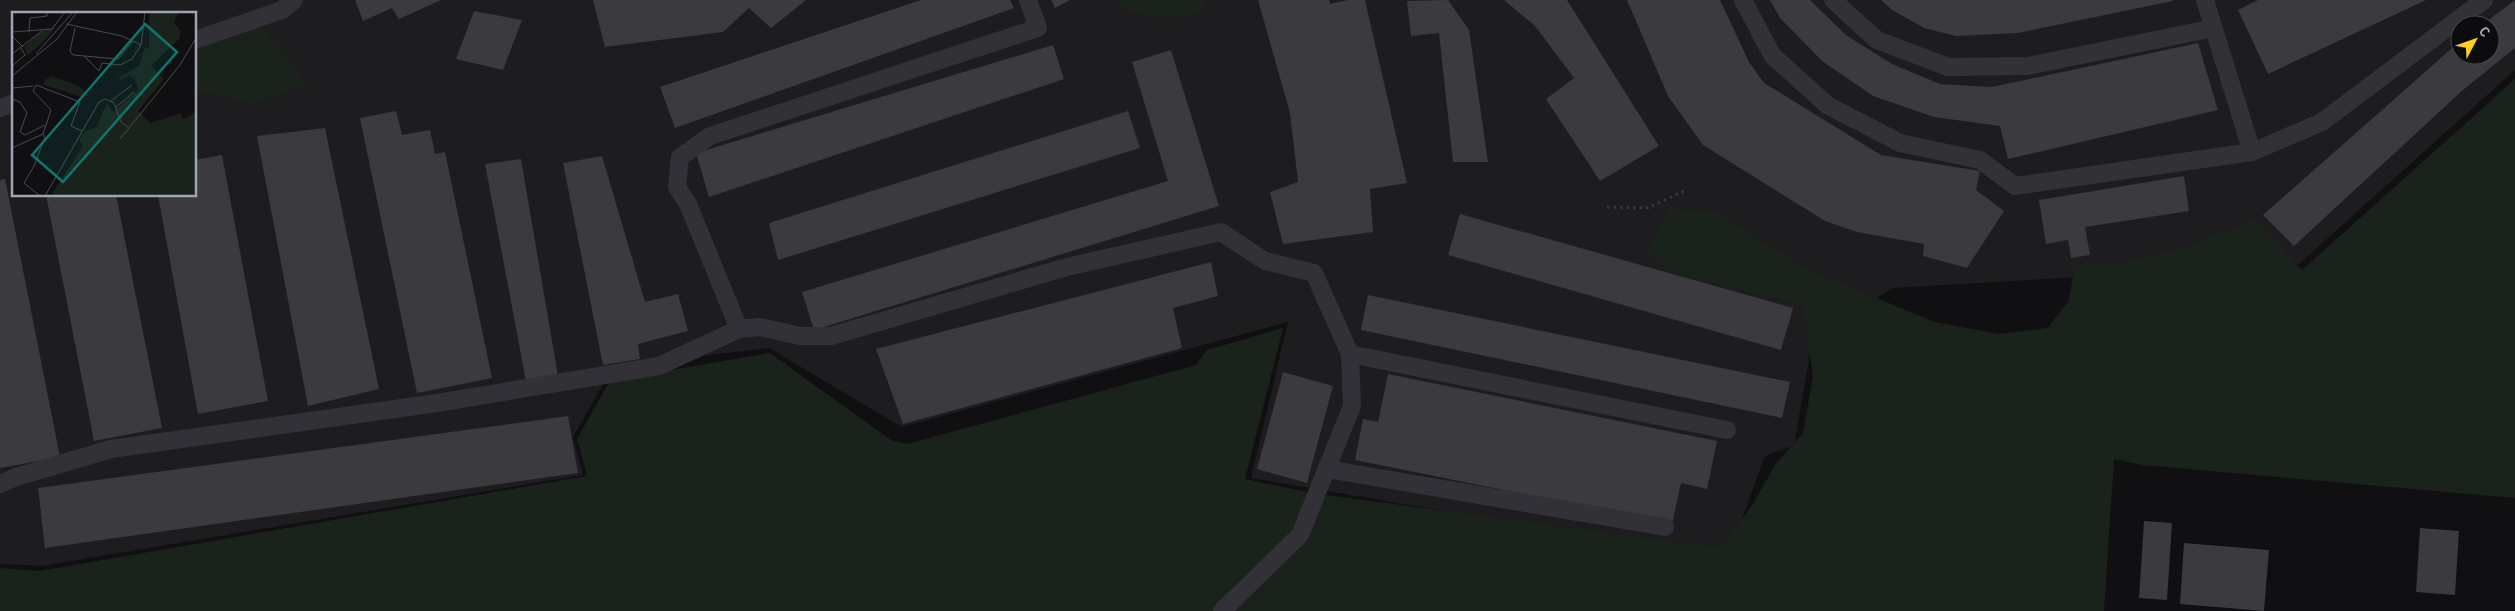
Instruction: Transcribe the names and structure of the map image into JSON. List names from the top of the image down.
{
  "north": "top right"
}
